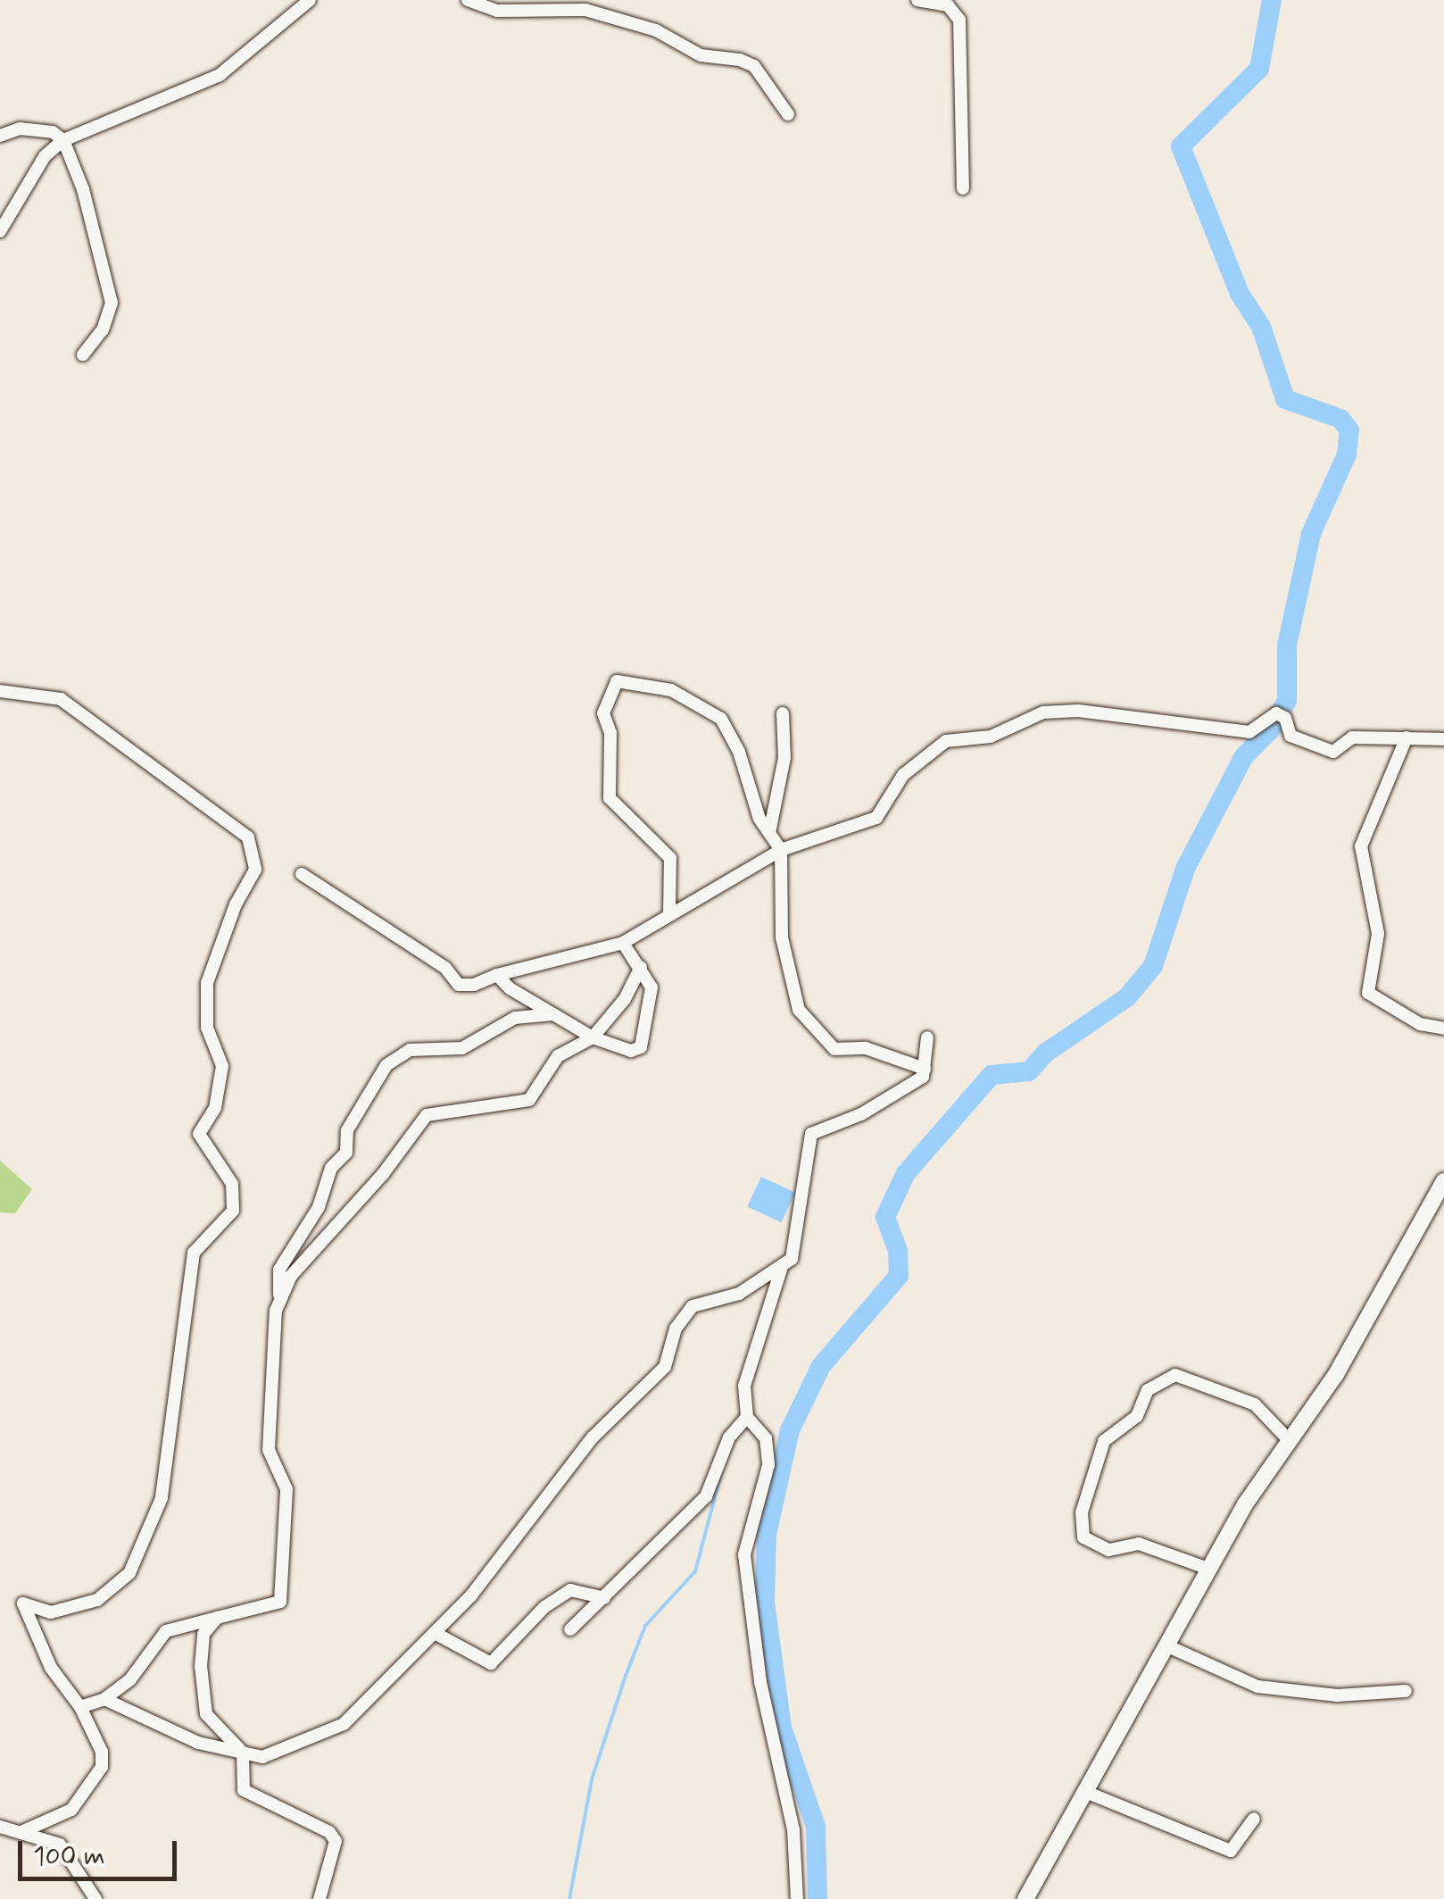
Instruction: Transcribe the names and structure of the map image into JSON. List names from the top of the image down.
{
  "scale_bar": "100 m"
}
